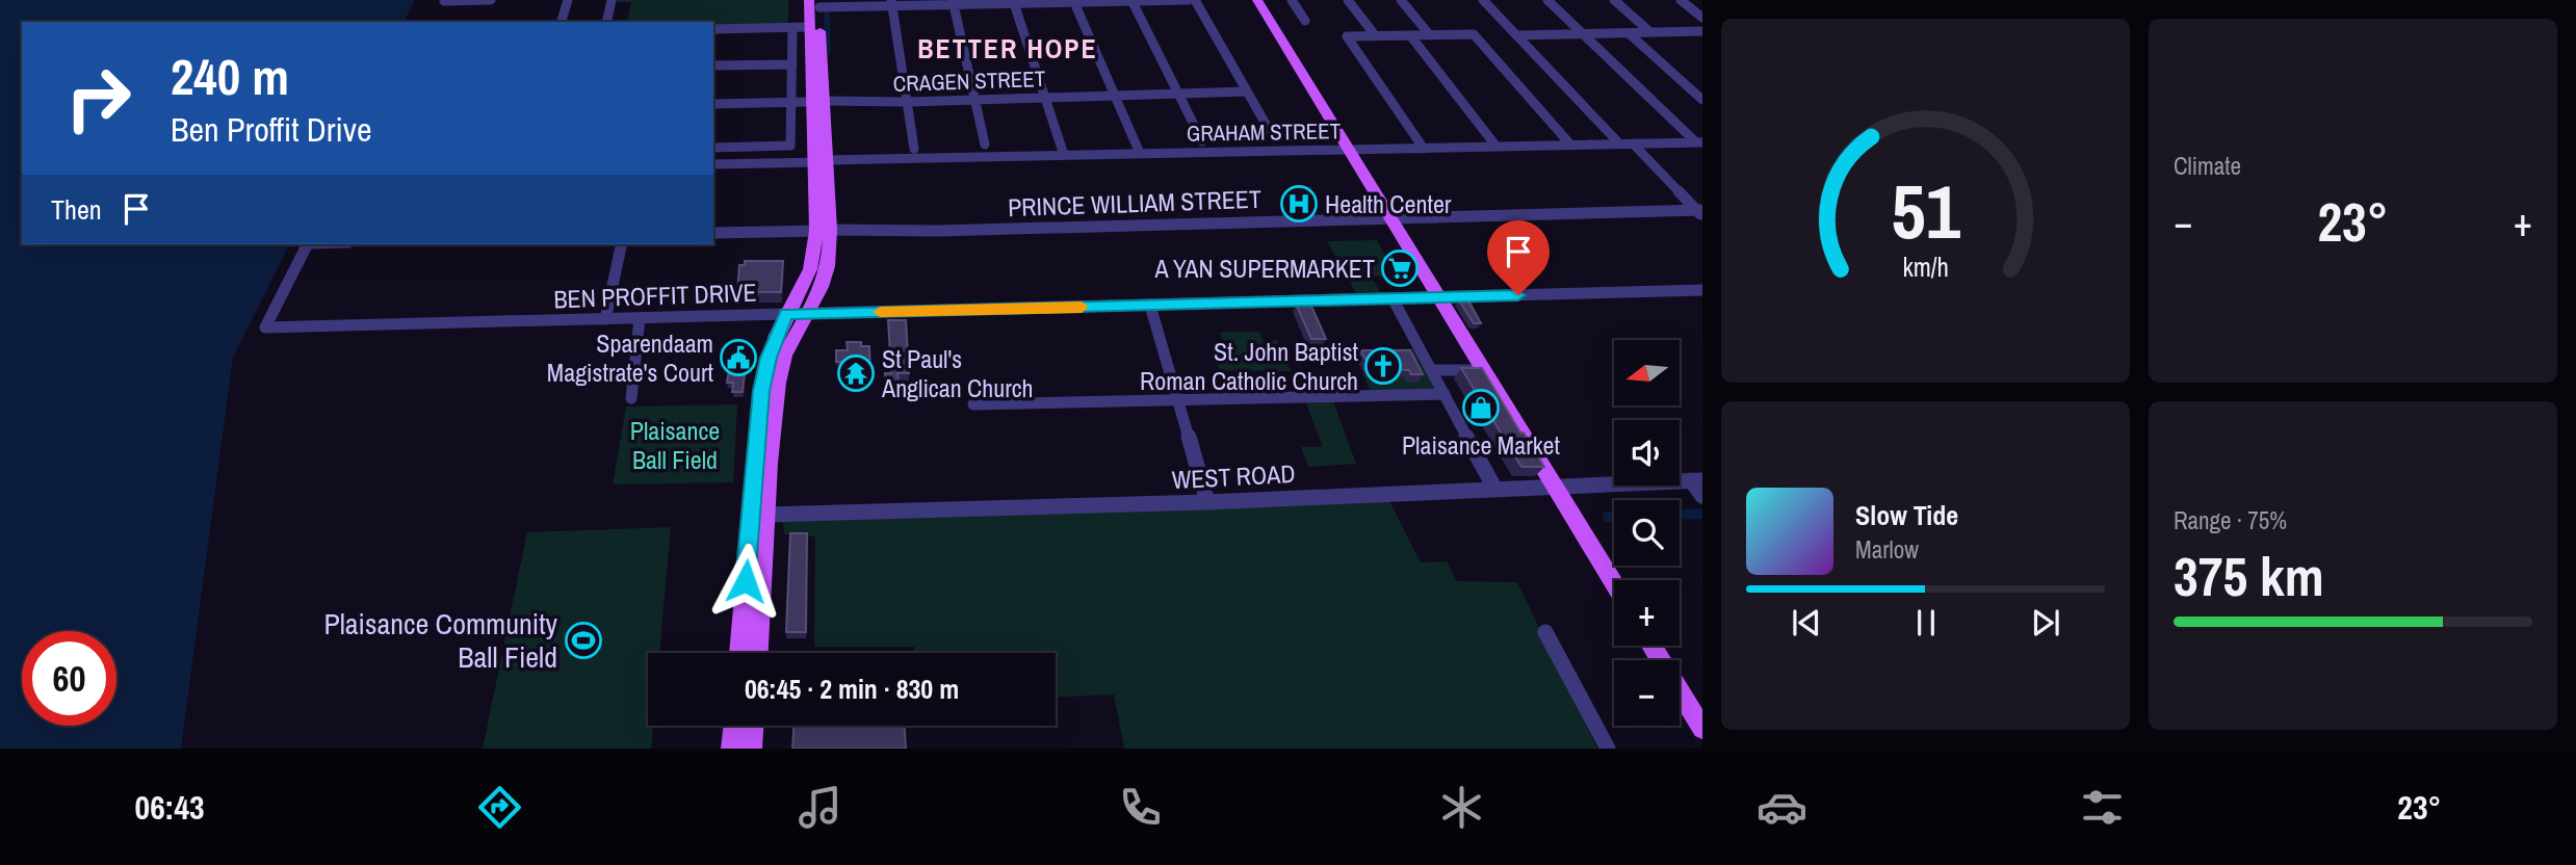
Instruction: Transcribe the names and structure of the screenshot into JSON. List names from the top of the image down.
{
  "streets": {
    "street": [
      "CRAGEN STREET",
      "GRAHAM STREET",
      "PRINCE WILLIAM STREET",
      "BEN PROFFIT DRIVE",
      "WEST ROAD"
    ]
  },
  "districts": ["BETTER HOPE"],
  "parks": ["Plaisance Ball Field"],
  "places": {
    "hospital": ["Health Center"],
    "supermarket": ["A YAN SUPERMARKET"],
    "public building": ["Sparendaam Magistrate's Court"],
    "church": ["St. John Baptist Roman Catholic Church"],
    "temple": ["St Paul's Anglican Church"],
    "shop": ["Plaisance Market"],
    "sports": ["Plaisance Community Ball Field"]
  },
  "north": "left",
  "page": {
    "tile": [
      "Climate",
      ["Range · 75%", "375 km"]
    ],
    "turn": ["240 m", "Ben Proffit Drive"],
    "then": "Then",
    "heat": ["−", "23°", "+"],
    "map_buttons": ["+", "−"],
    "song": ["Slow Tide", "Marlow"],
    "limit": "60",
    "trip": "06:45 · 2 min · 830 m",
    "tabs": ["06:43", "23°"],
    "gauge": ["51", "km/h"]
  }
}
